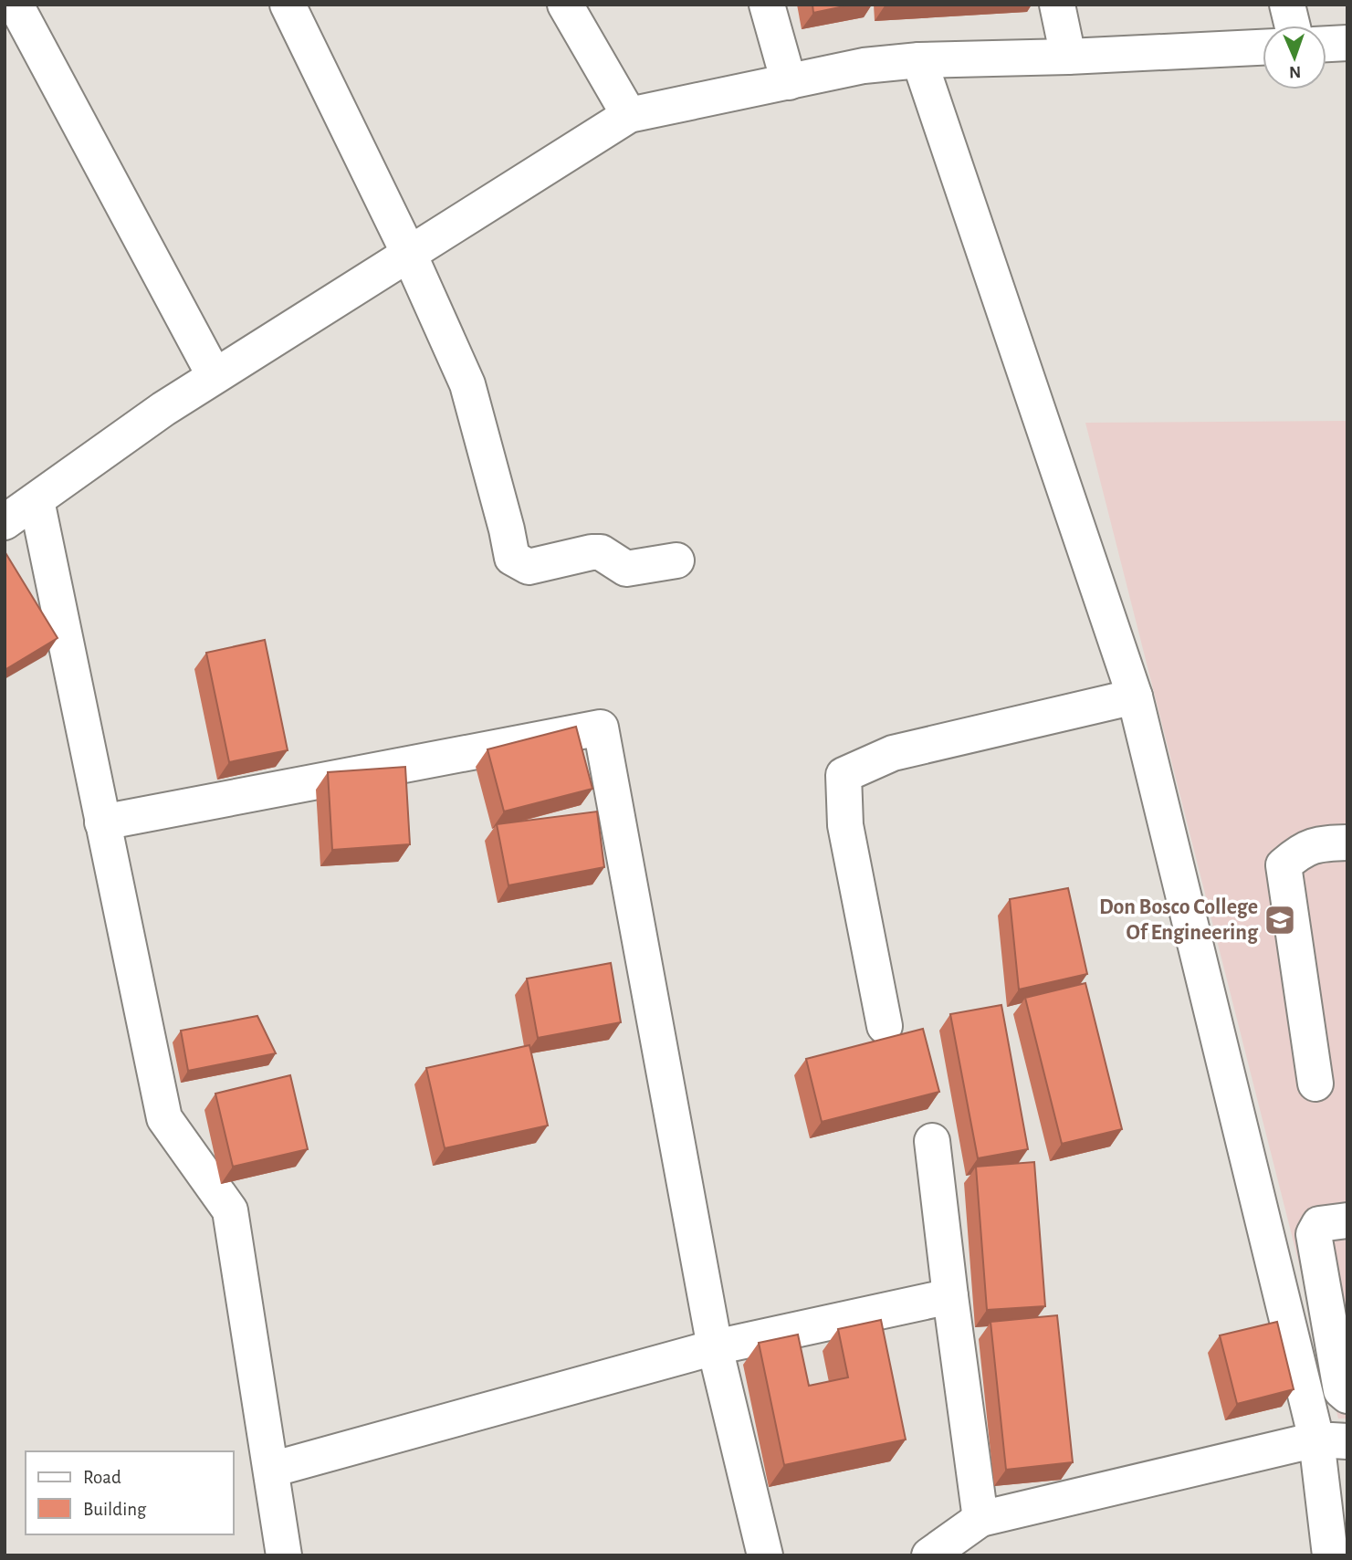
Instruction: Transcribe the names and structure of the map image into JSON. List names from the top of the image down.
{
  "places": {
    "school or university": ["Don Bosco College Of Engineering"]
  },
  "legend": ["Road", "Building"],
  "north": "bottom"
}
